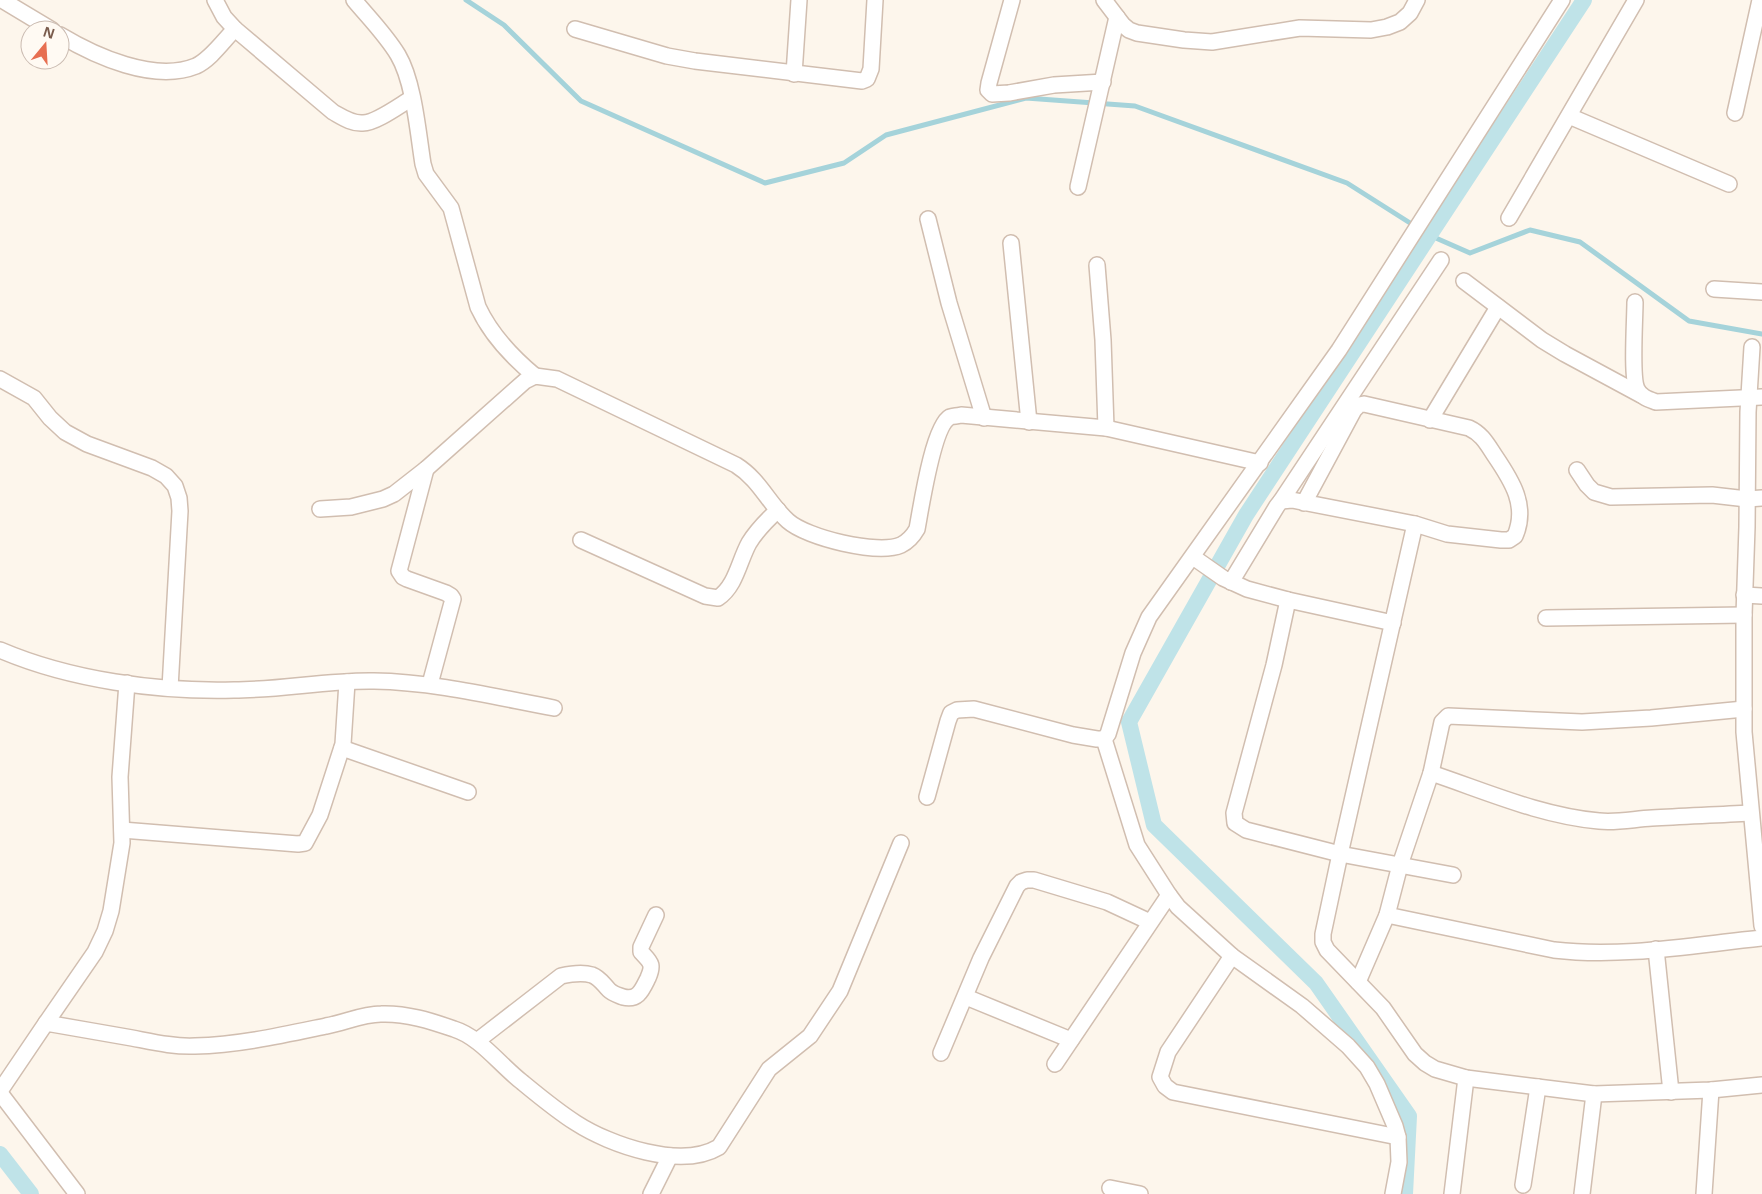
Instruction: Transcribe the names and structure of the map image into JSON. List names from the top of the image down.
{
  "north": "top"
}
